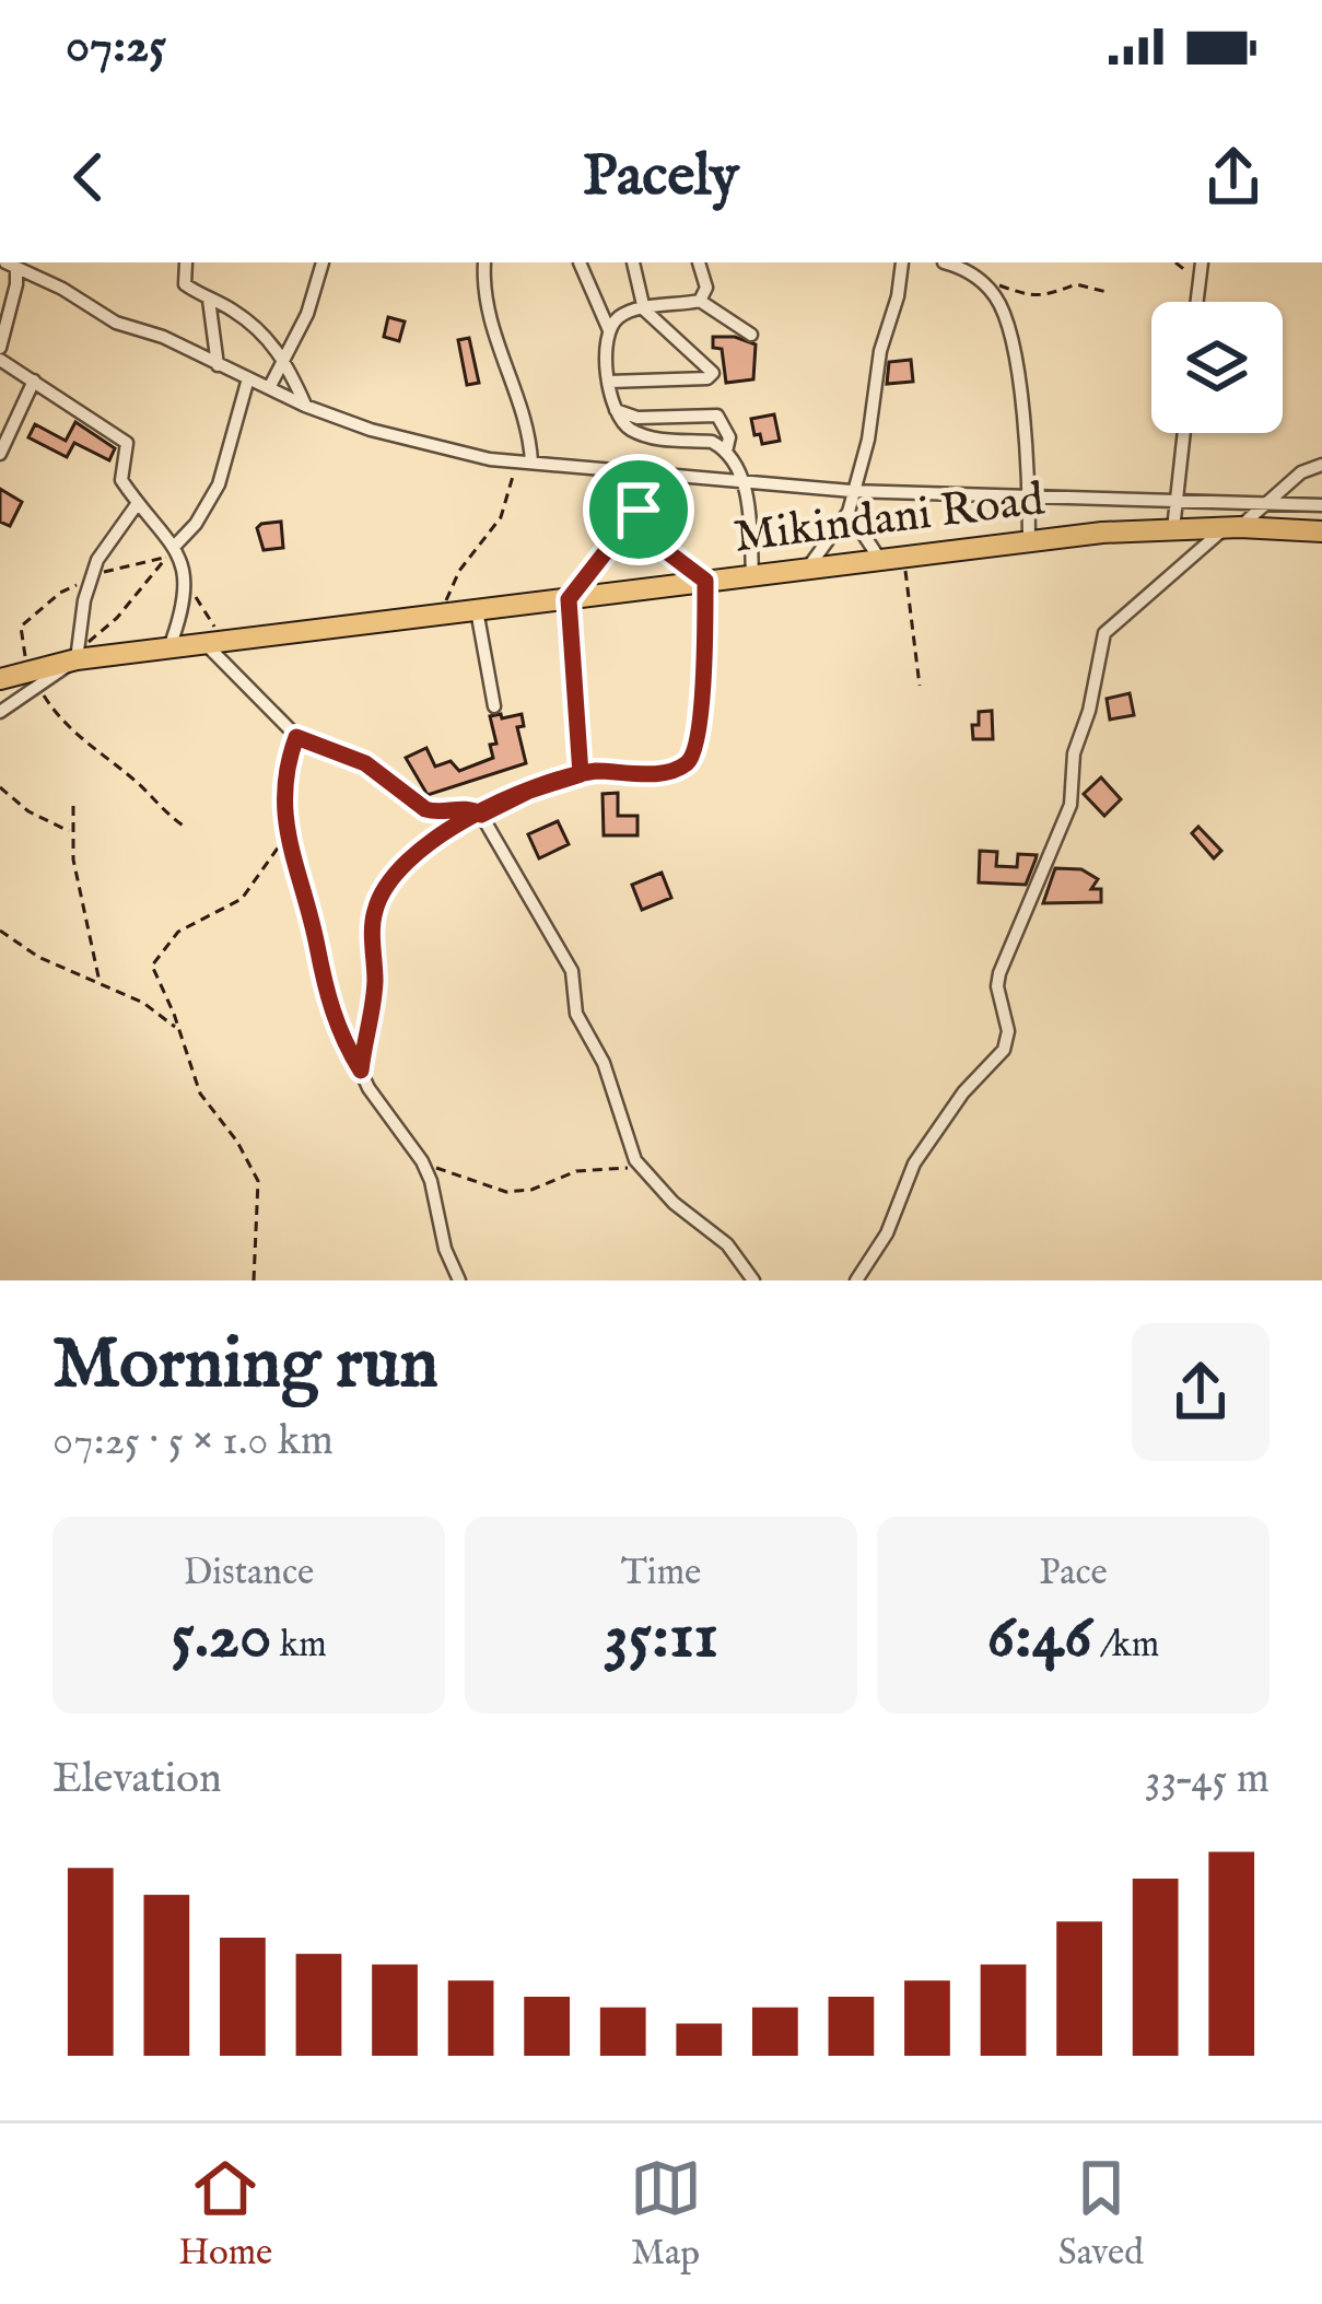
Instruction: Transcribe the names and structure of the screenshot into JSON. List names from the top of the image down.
{
  "streets": {
    "highway": ["Mikindani Road"]
  },
  "page": {
    "status": "07:25",
    "header": "Pacely",
    "heading": ["Morning run", "07:25 · 5 × 1.0 km"],
    "stats": [
      ["Distance", "5.20 km"],
      ["Time", "35:11"],
      ["Pace", "6:46 /km"]
    ],
    "chart": ["Elevation", "33–45 m"],
    "tabs": ["Home", "Map", "Saved"]
  }
}
